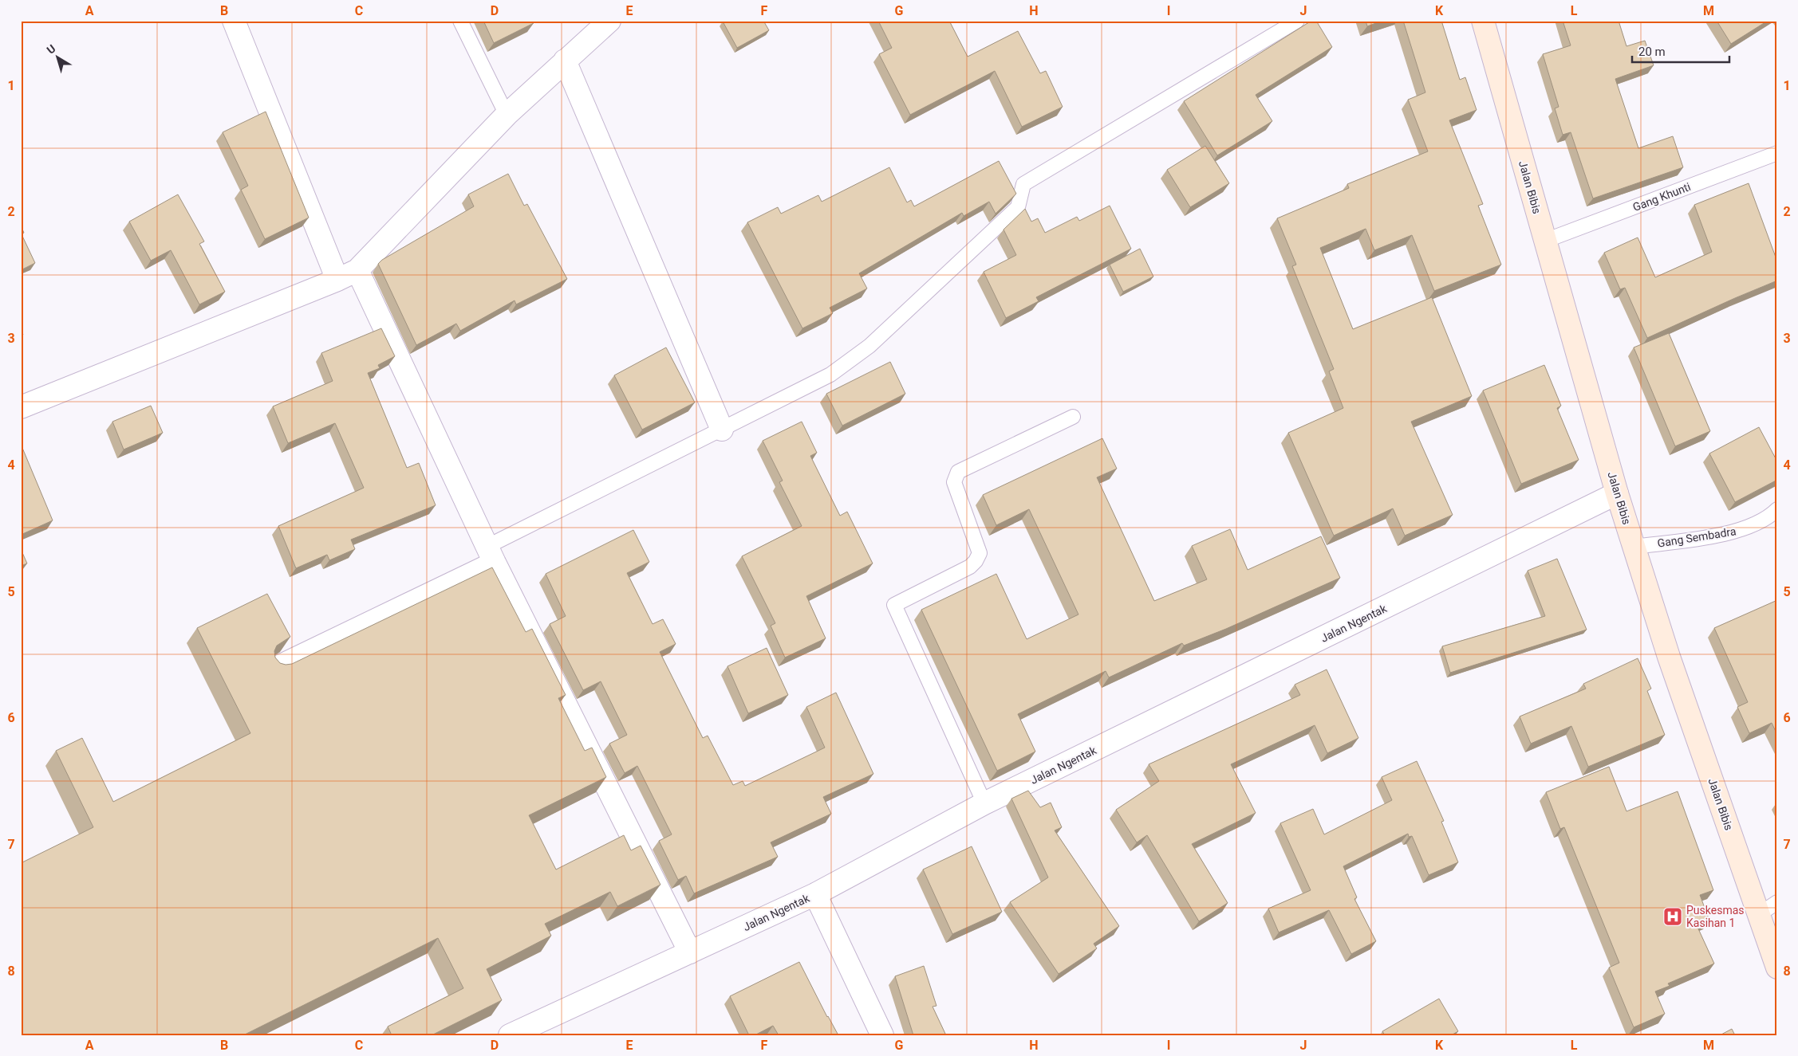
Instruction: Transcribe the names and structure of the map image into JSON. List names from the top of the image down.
{
  "streets": {
    "main road": ["Jalan Bibis"],
    "street": ["Jalan Ngentak"],
    "lane": ["Gang Khunti", "Gang Sembadra"]
  },
  "crossings": [
    ["Jalan Bibis", "Gang Khunti"],
    ["Jalan Bibis", "Gang Sembadra"],
    ["Jalan Bibis", "Jalan Ngentak"]
  ],
  "places": {
    "hospital": ["Puskesmas Kasihan 1"]
  },
  "scale_bar": "20 m",
  "north": "top left",
  "grid": {
    "columns": [
      "A",
      "B",
      "C",
      "D",
      "E",
      "F",
      "G",
      "H",
      "I",
      "J",
      "K",
      "L",
      "M"
    ],
    "rows": [
      "1",
      "2",
      "3",
      "4",
      "5",
      "6",
      "7",
      "8"
    ]
  }
}
